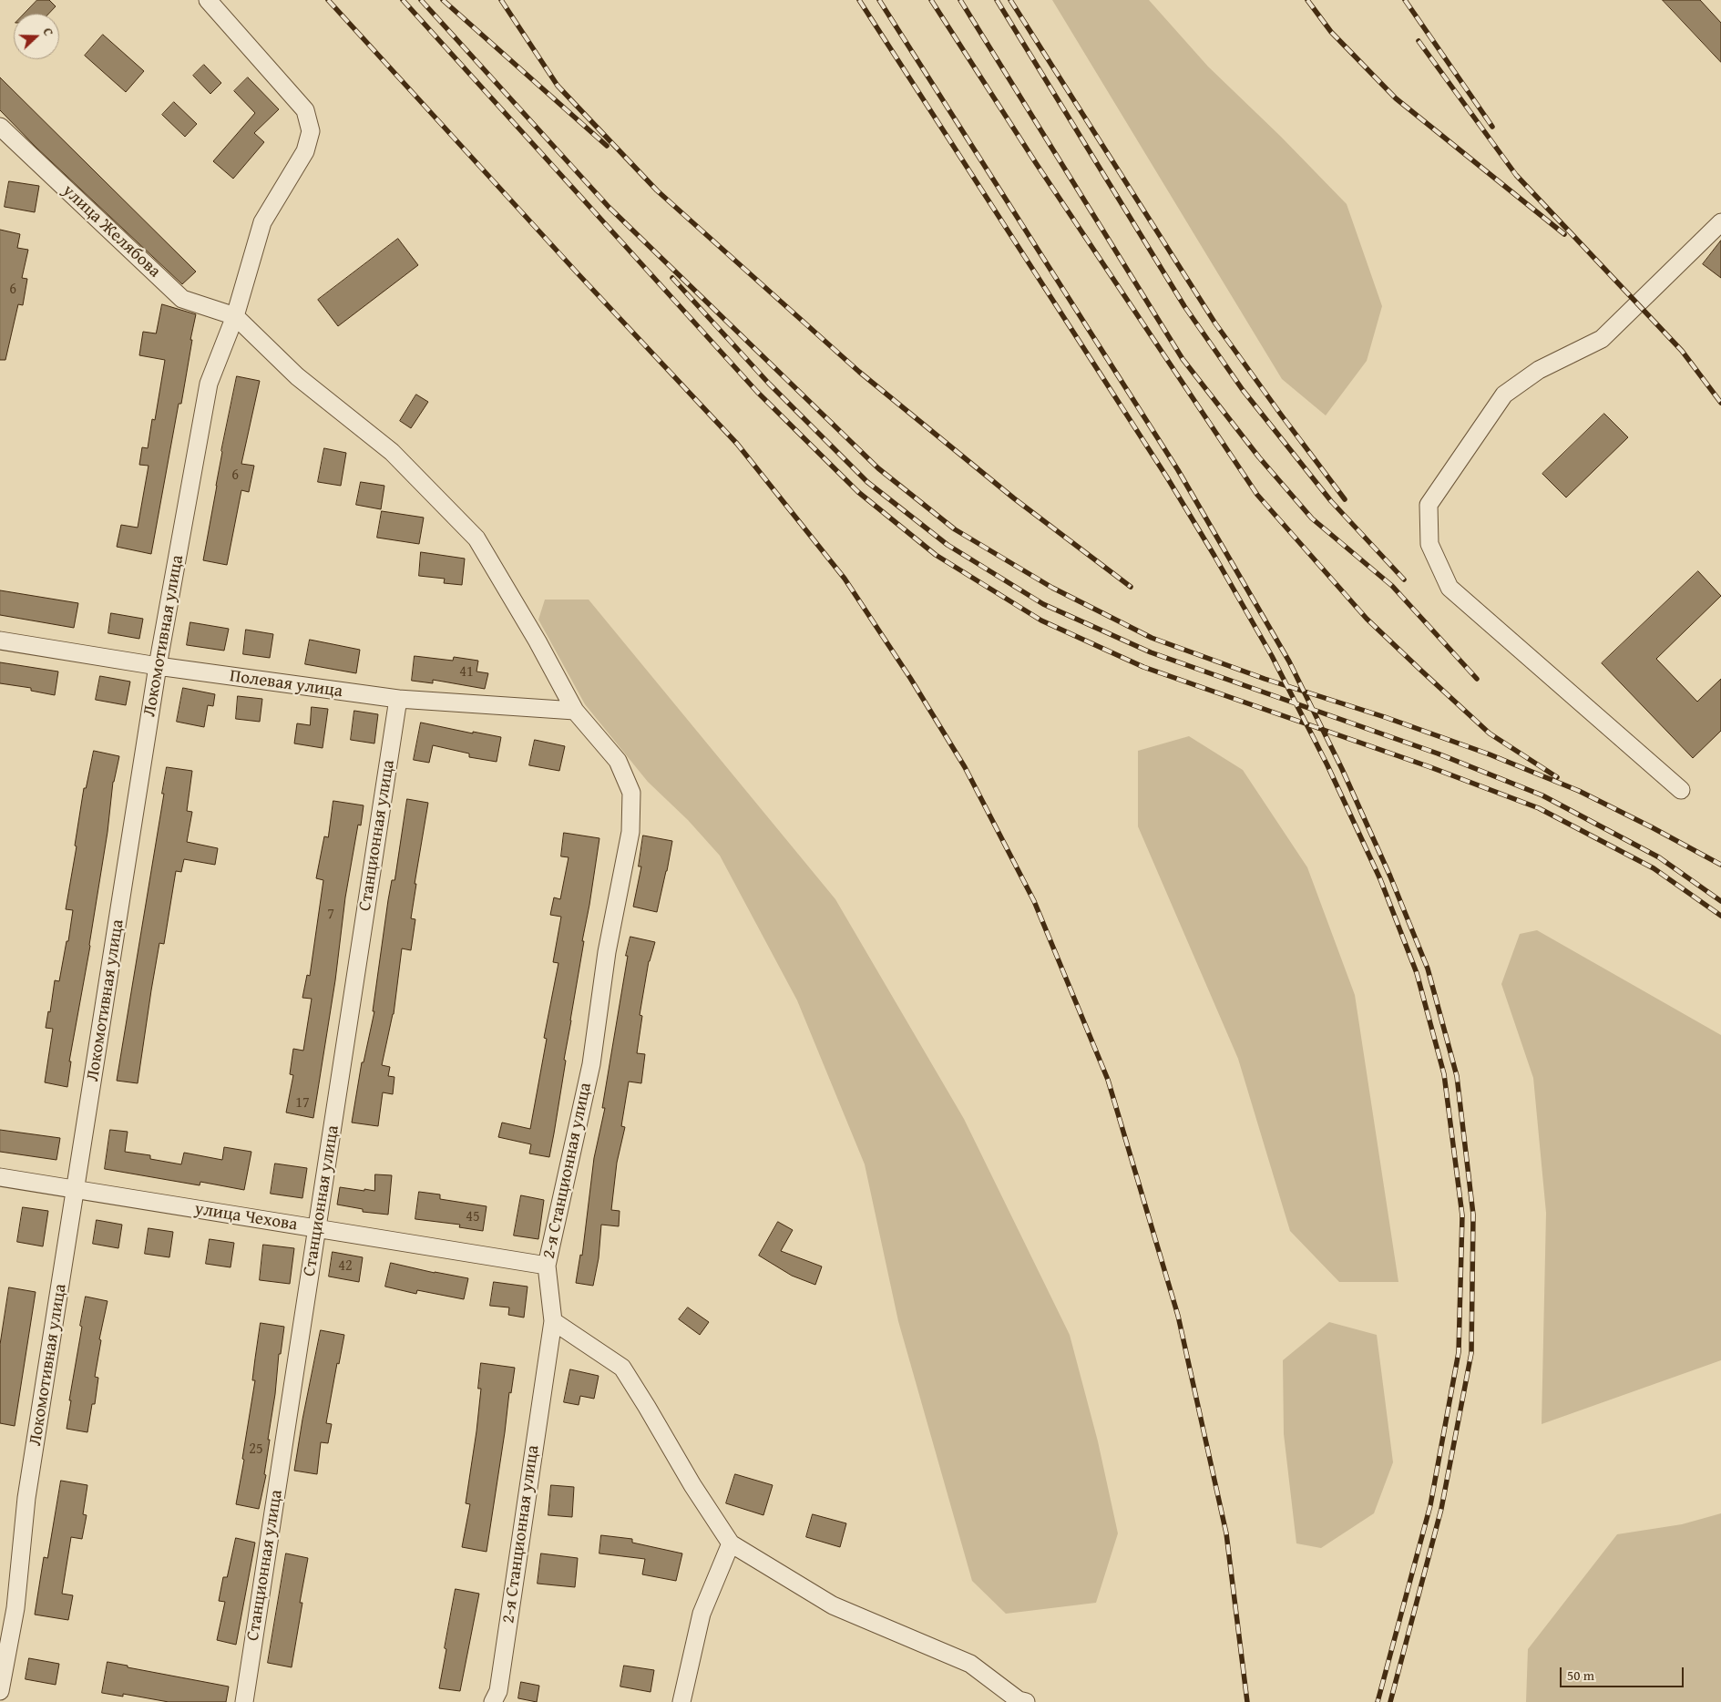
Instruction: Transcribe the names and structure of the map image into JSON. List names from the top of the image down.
{
  "streets": {
    "street": [
      "улица Желябова",
      "Локомотивная улица",
      "Полевая улица",
      "Станционная улица",
      "2-я Станционная улица",
      "улица Чехова"
    ]
  },
  "crossings": [
    ["улица Желябова", "Локомотивная улица"],
    ["улица Желябова", "2-я Станционная улица"],
    ["Локомотивная улица", "Полевая улица"],
    ["Локомотивная улица", "2-я Станционная улица"],
    ["Локомотивная улица", "улица Чехова"],
    ["Полевая улица", "Станционная улица"],
    ["Полевая улица", "2-я Станционная улица"],
    ["Станционная улица", "улица Чехова"],
    ["2-я Станционная улица", "улица Чехова"]
  ],
  "house_numbers": [
    "6",
    "6",
    "41",
    "7",
    "17",
    "45",
    "42",
    "25"
  ],
  "scale_bar": "50 m",
  "north": "right"
}
